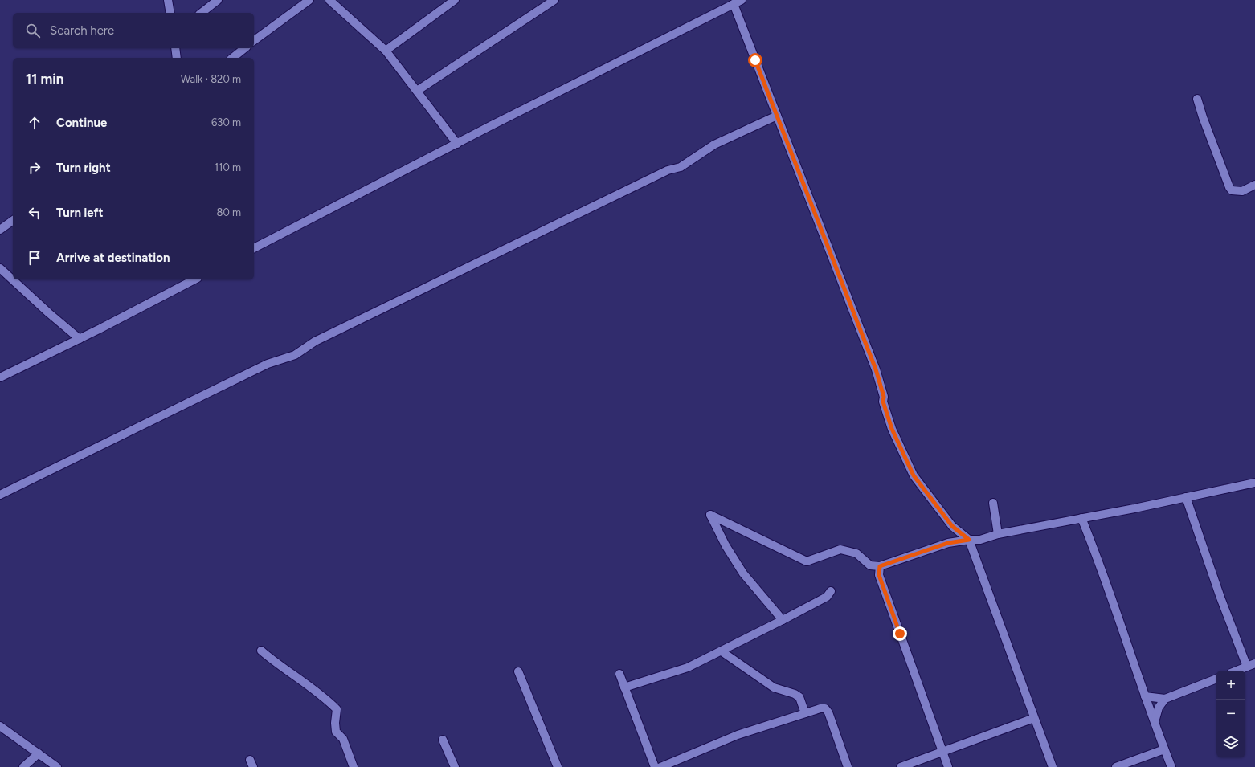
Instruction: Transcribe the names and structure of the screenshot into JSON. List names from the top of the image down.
{
  "page": {
    "search": "Search here",
    "heading": ["11 min", "Walk · 820 m"],
    "list": [
      ["Continue", "630 m"],
      ["Turn right", "110 m"],
      ["Turn left", "80 m"],
      "Arrive at destination"
    ],
    "map_buttons": ["+", "−"]
  }
}
